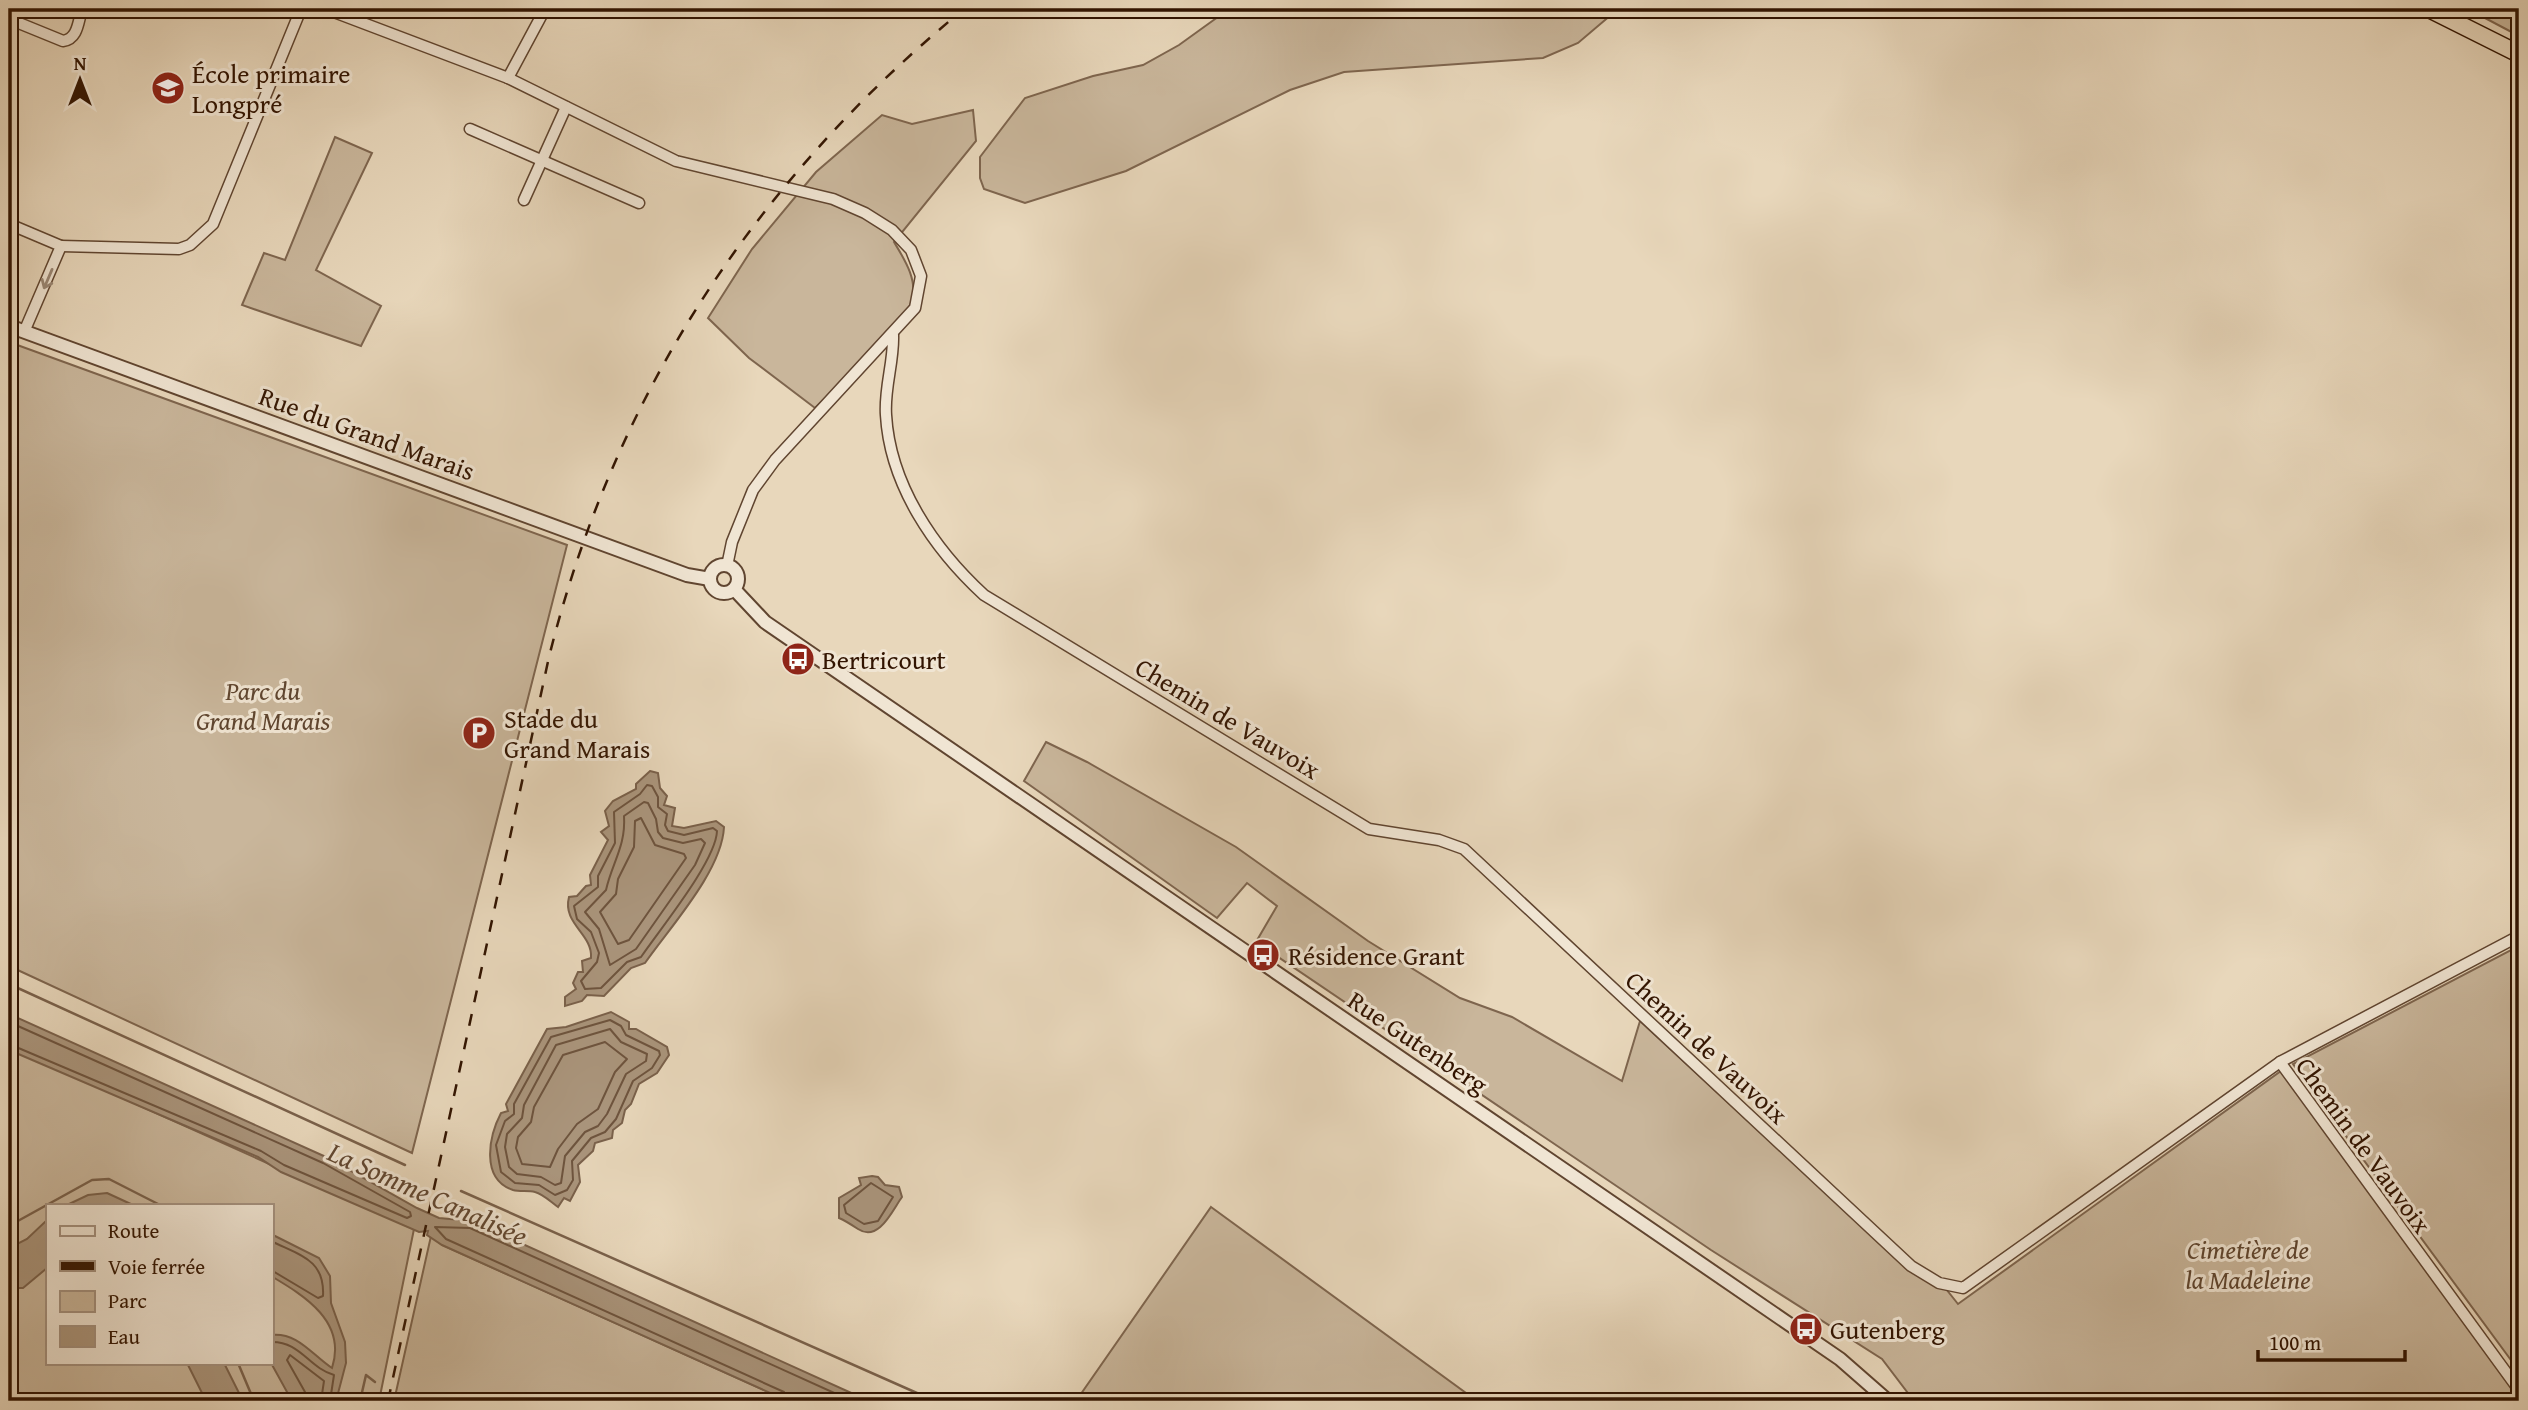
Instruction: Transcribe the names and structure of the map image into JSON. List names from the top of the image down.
{
  "streets": {
    "street": ["Rue du Grand Marais", "Chemin de Vauvoix", "Rue Gutenberg"]
  },
  "crossings": [
    ["Rue du Grand Marais", "Rue Gutenberg"]
  ],
  "water": ["La Somme Canalisée"],
  "parks": ["Parc du Grand Marais", "Cimetière de la Madeleine"],
  "places": {
    "school or university": ["École primaire Longpré"],
    "bus stop": ["Bertricourt", "Résidence Grant", "Gutenberg"],
    "parking": ["Stade du Grand Marais"]
  },
  "legend": [
    "Route",
    "Voie ferrée",
    "Parc",
    "Eau"
  ],
  "scale_bar": "100 m",
  "north": "top"
}
